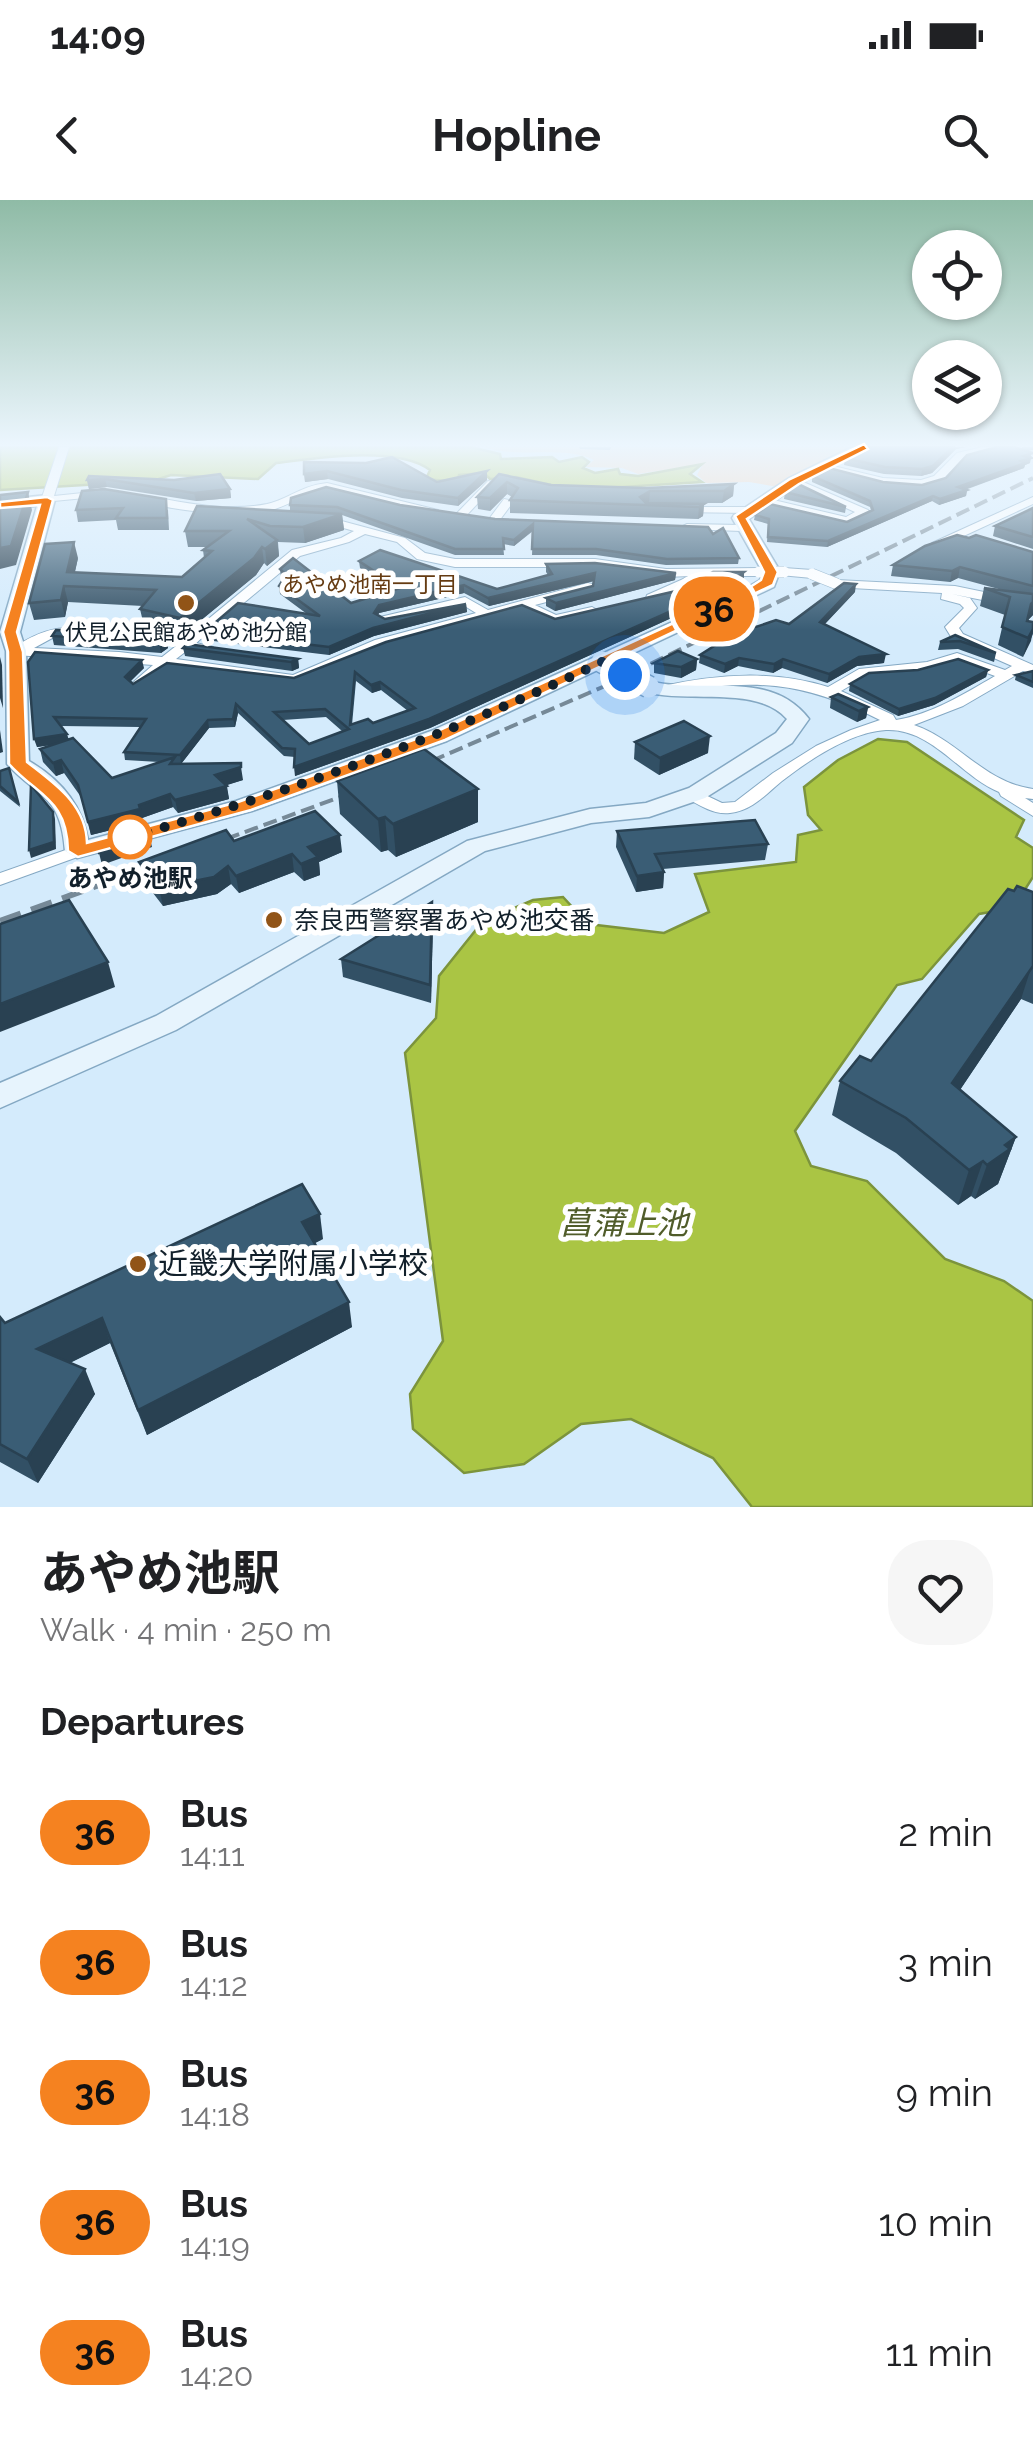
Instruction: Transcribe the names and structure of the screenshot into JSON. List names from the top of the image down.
{
  "districts": ["あやめ池南一丁目"],
  "water": ["菖蒲上池"],
  "places": [
    "伏見公民館あやめ池分館",
    "あやめ池駅",
    "奈良西警察署あやめ池交番",
    "近畿大学附属小学校"
  ],
  "lines": ["bus line 36"],
  "page": {
    "status": "14:09",
    "header": "Hopline",
    "on_map": "36",
    "heading": [
      ["あやめ池駅", "Walk · 4 min · 250 m"],
      "Departures"
    ],
    "list": [
      {
        "mark": "36",
        "name": "Bus",
        "note": "14:11",
        "value": "2 min"
      },
      {
        "mark": "36",
        "name": "Bus",
        "note": "14:12",
        "value": "3 min"
      },
      {
        "mark": "36",
        "name": "Bus",
        "note": "14:18",
        "value": "9 min"
      },
      {
        "mark": "36",
        "name": "Bus",
        "note": "14:19",
        "value": "10 min"
      },
      {
        "mark": "36",
        "name": "Bus",
        "note": "14:20",
        "value": "11 min"
      }
    ]
  }
}
